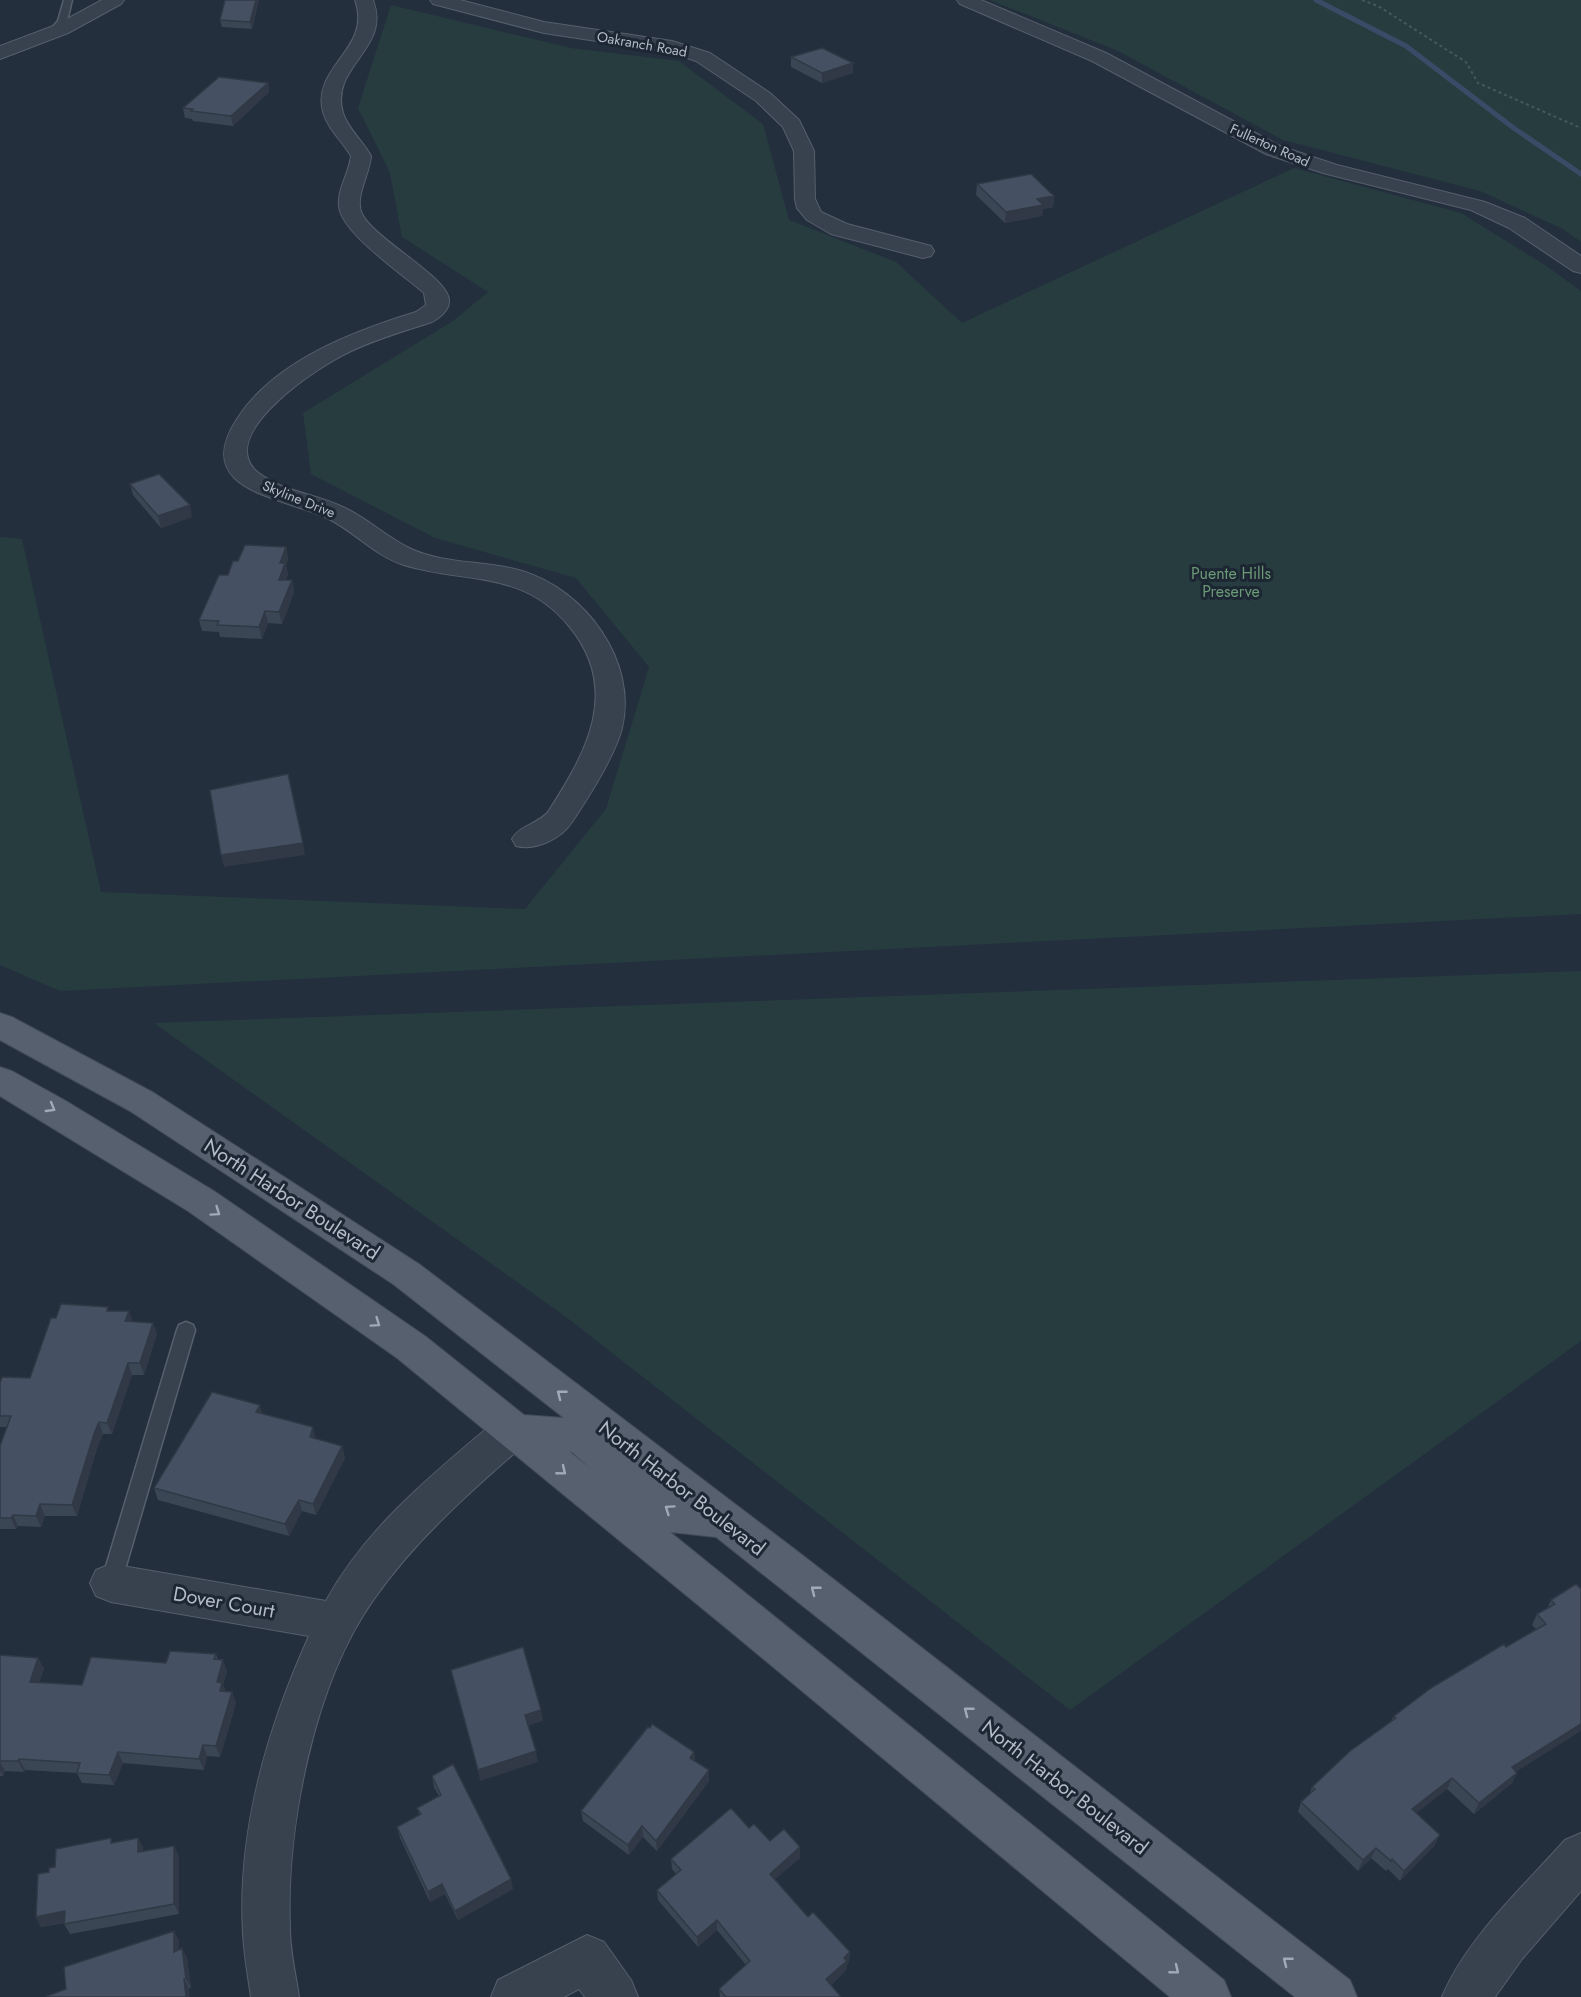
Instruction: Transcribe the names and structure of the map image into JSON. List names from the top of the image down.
{
  "streets": {
    "main road": ["North Harbor Boulevard"],
    "street": [
      "Oakranch Road",
      "Fullerton Road",
      "Skyline Drive",
      "Dover Court"
    ]
  },
  "parks": ["Puente Hills Preserve"]
}
